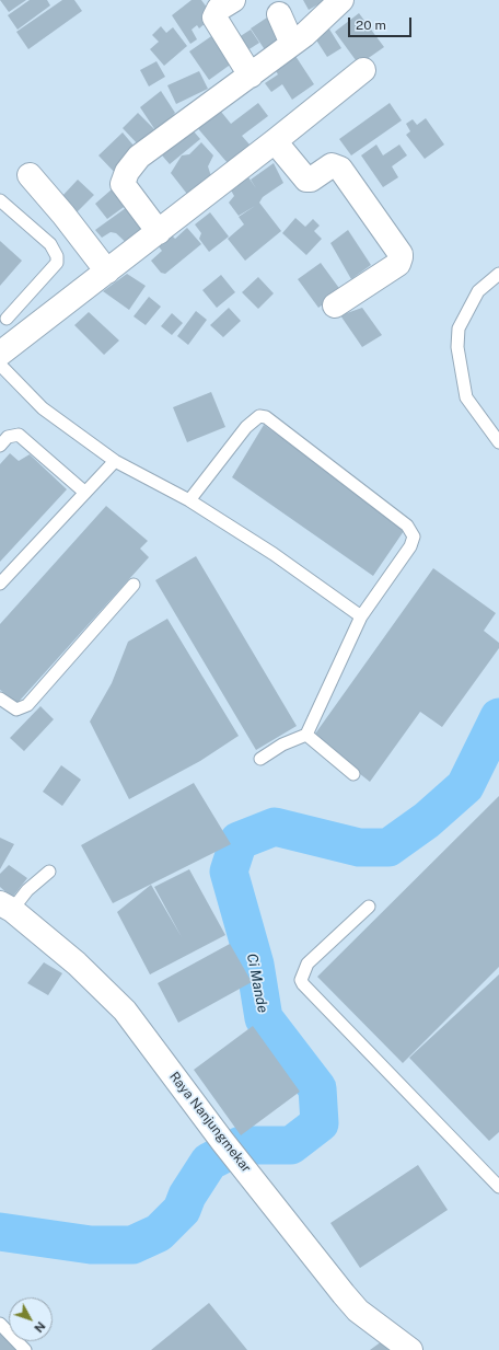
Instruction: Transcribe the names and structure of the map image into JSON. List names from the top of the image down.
{
  "streets": {
    "street": ["Raya Nanjungmekar"]
  },
  "water": ["Ci Mande"],
  "scale_bar": "20 m",
  "north": "bottom right"
}
